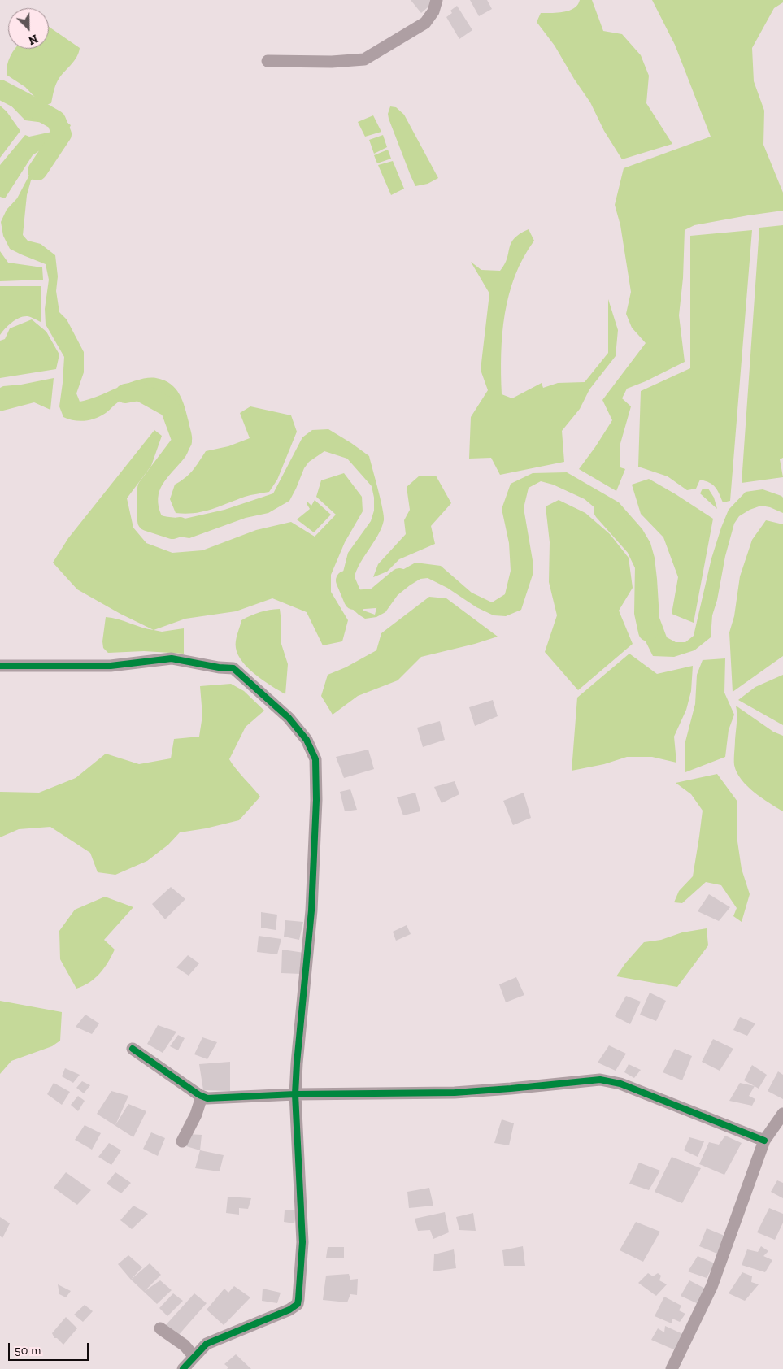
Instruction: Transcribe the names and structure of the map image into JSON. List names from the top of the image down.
{
  "scale_bar": "50 m",
  "north": "bottom right"
}
